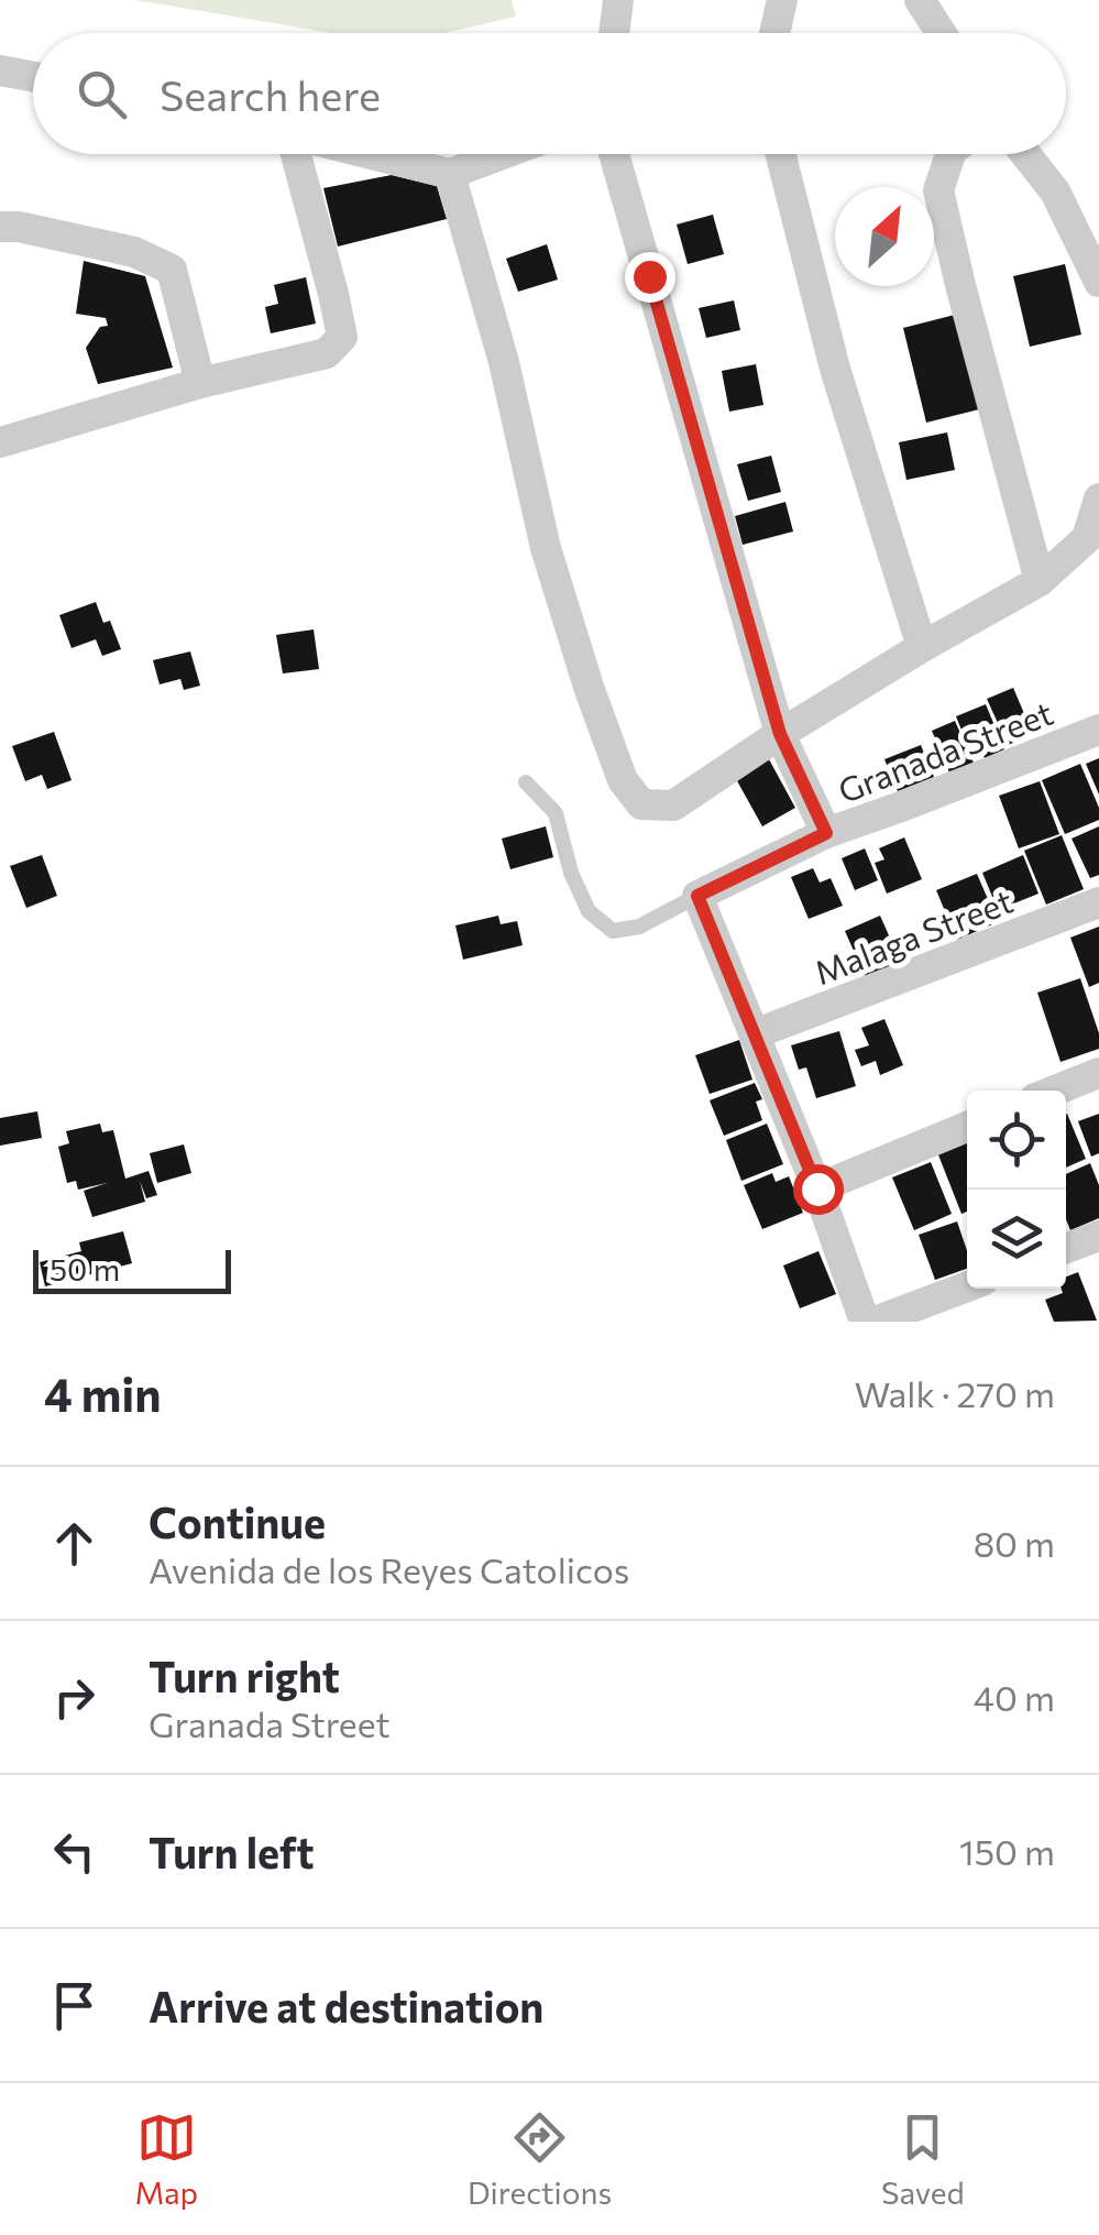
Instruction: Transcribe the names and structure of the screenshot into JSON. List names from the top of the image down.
{
  "streets": {
    "street": ["Granada Street", "Malaga Street"]
  },
  "scale_bar": "50 m",
  "north": "top right",
  "page": {
    "search": "Search here",
    "scale": "50 m",
    "heading": ["4 min", "Walk · 270 m"],
    "list": [
      ["Continue", "Avenida de los Reyes Catolicos", "80 m"],
      ["Turn right", "Granada Street", "40 m"],
      ["Turn left", "150 m"],
      "Arrive at destination"
    ],
    "nav": ["Map", "Directions", "Saved"]
  }
}
